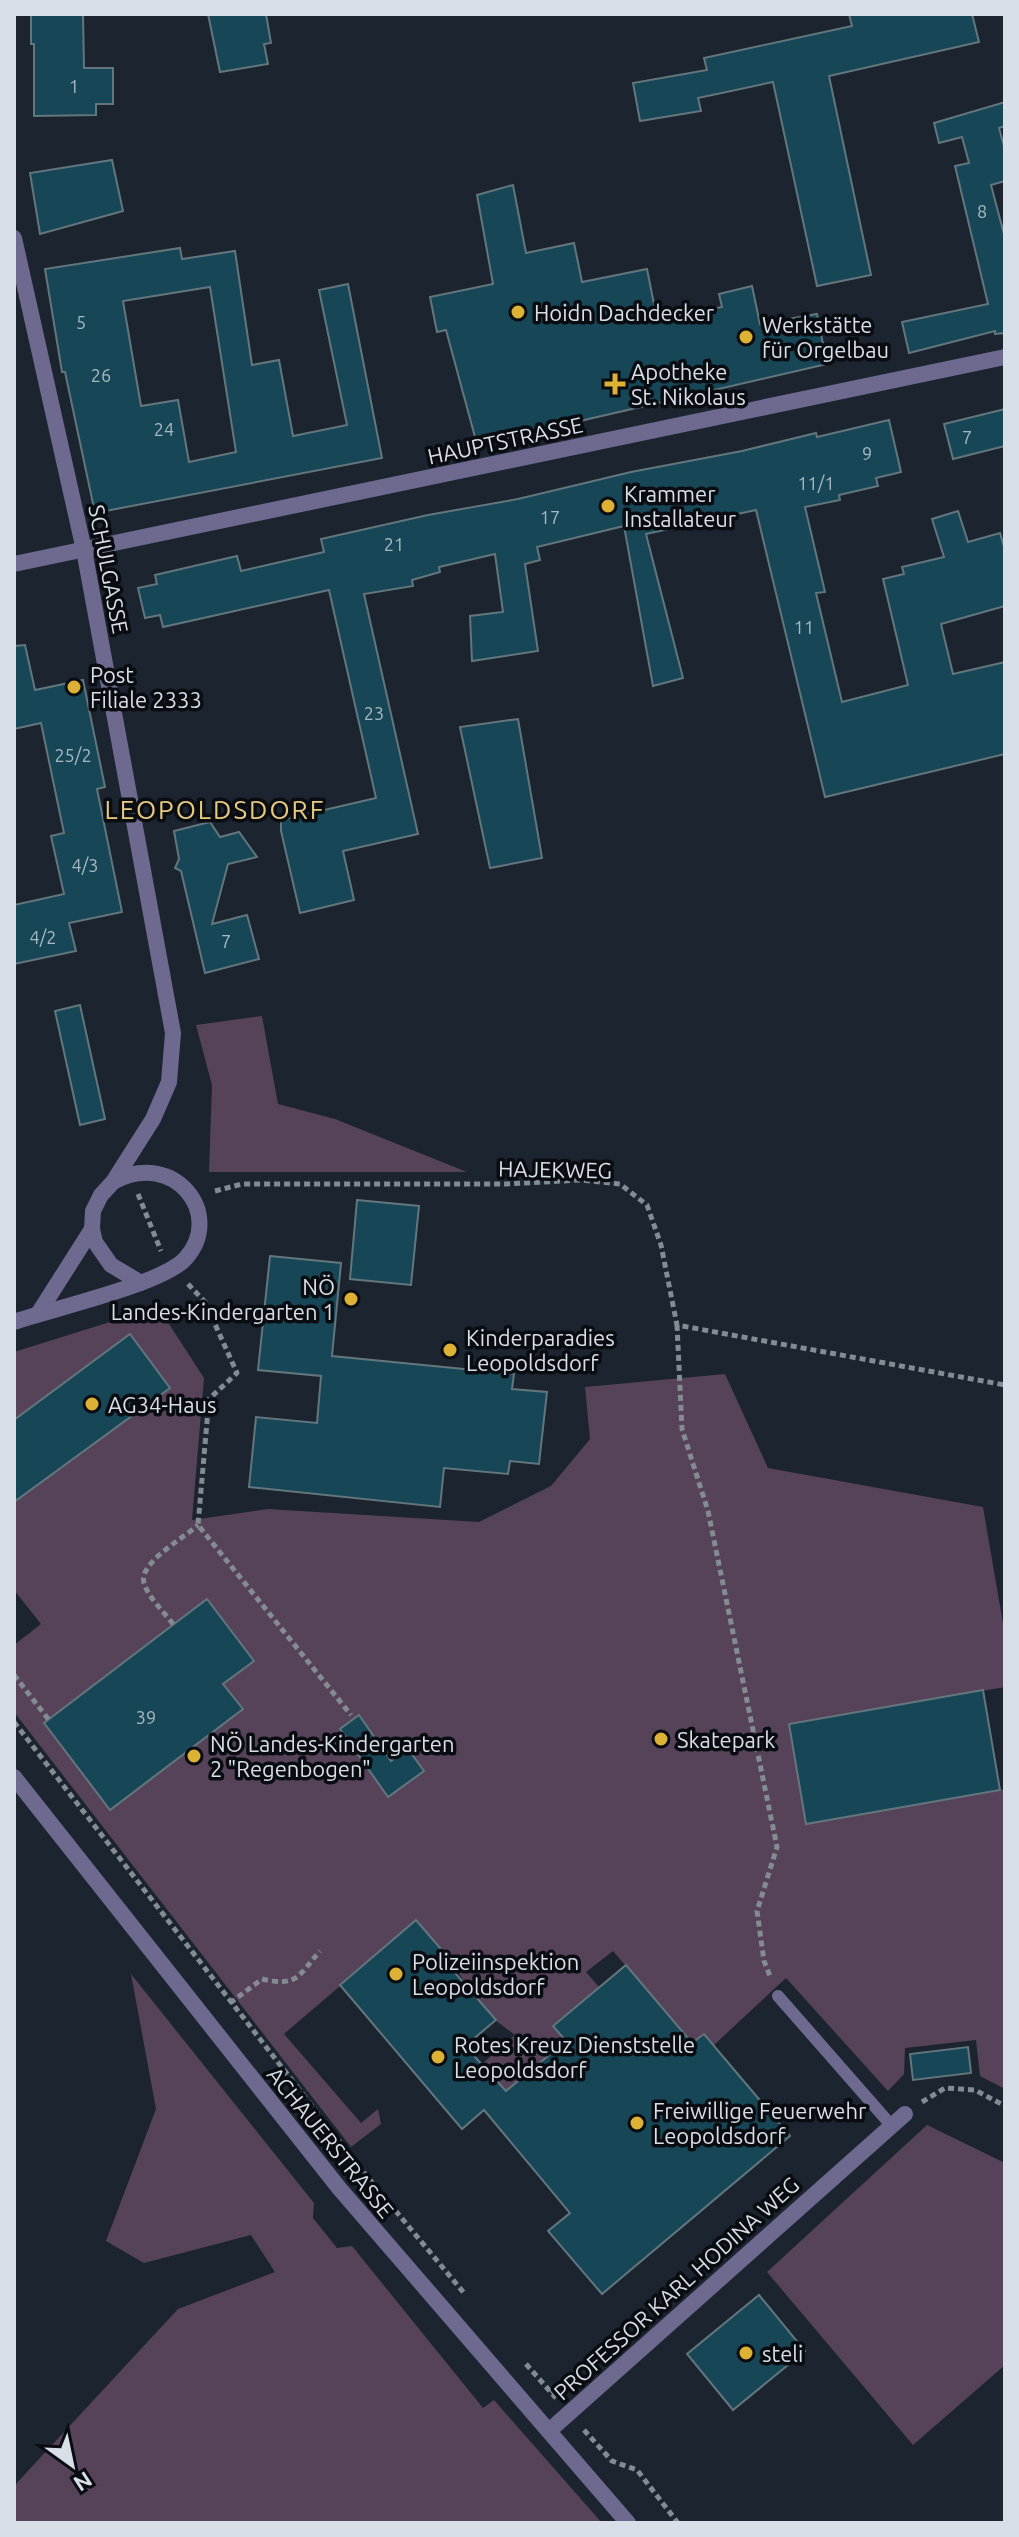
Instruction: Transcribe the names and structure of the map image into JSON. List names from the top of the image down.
{
  "streets": {
    "street": [
      "HAUPTSTRASSE",
      "SCHULGASSE",
      "ACHAUERSTRASSE",
      "PROFESSOR KARL HODINA WEG"
    ],
    "path": ["HAJEKWEG"]
  },
  "crossings": [
    ["HAUPTSTRASSE", "SCHULGASSE"],
    ["ACHAUERSTRASSE", "PROFESSOR KARL HODINA WEG"]
  ],
  "districts": ["LEOPOLDSDORF"],
  "places": {
    "other": [
      "Hoidn Dachdecker",
      "Werkstätte für Orgelbau",
      "Krammer Installateur",
      "Post Filiale 2333",
      "NÖ Landes-Kindergarten 1",
      "Kinderparadies Leopoldsdorf",
      "AG34-Haus",
      "Skatepark",
      "NÖ Landes-Kindergarten 2 \"Regenbogen\"",
      "Polizeiinspektion Leopoldsdorf",
      "Rotes Kreuz Dienststelle Leopoldsdorf",
      "Freiwillige Feuerwehr Leopoldsdorf",
      "steli"
    ],
    "health": ["Apotheke St. Nikolaus"]
  },
  "house_numbers": [
    "1",
    "8",
    "5",
    "26",
    "24",
    "7",
    "9",
    "11/1",
    "17",
    "21",
    "11",
    "23",
    "25/2",
    "4/3",
    "4/2",
    "7",
    "39"
  ],
  "north": "bottom right"
}
